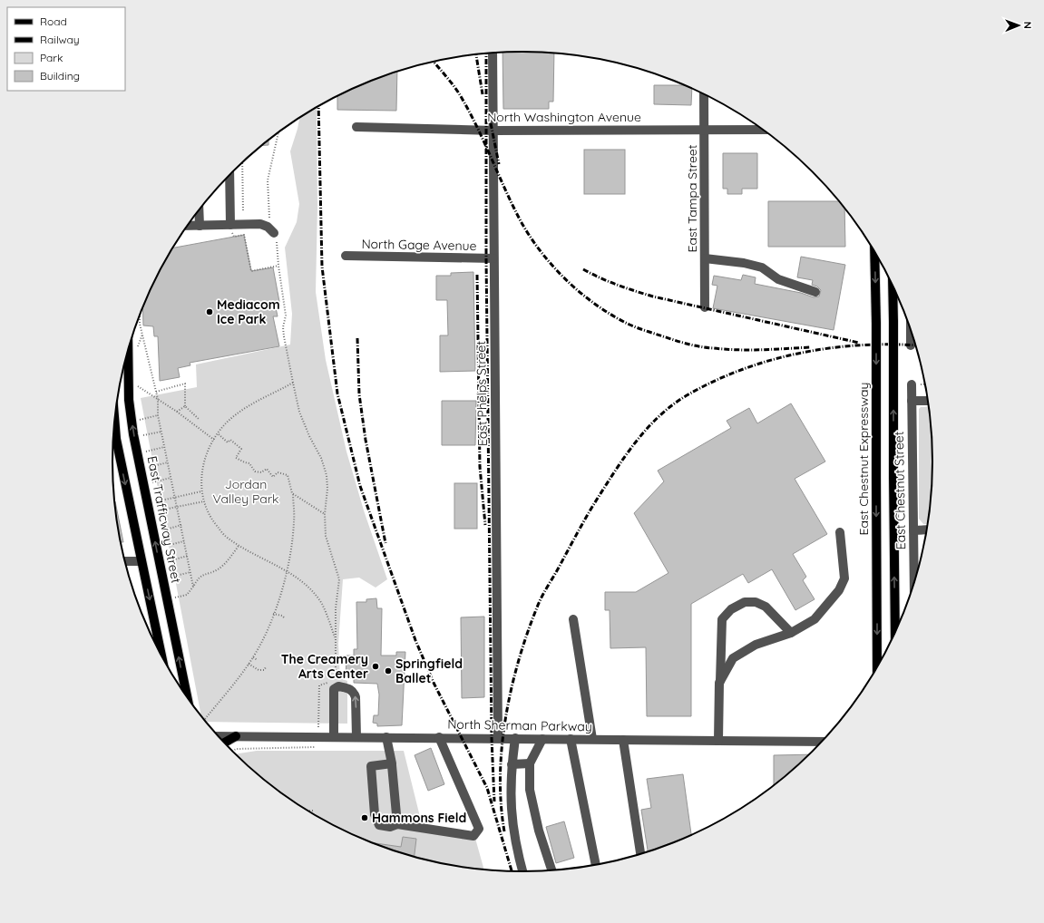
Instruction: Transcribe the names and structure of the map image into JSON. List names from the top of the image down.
{
  "streets": {
    "main road": ["East Chestnut Expressway", "East Trafficway Street"],
    "street": [
      "North Washington Avenue",
      "East Tampa Street",
      "North Gage Avenue",
      "East Phelps Street",
      "East Chestnut Street",
      "North Sherman Parkway"
    ]
  },
  "crossings": [
    ["North Washington Avenue", "East Tampa Street"],
    ["North Washington Avenue", "East Phelps Street"],
    ["North Gage Avenue", "East Phelps Street"],
    ["East Phelps Street", "North Sherman Parkway"]
  ],
  "parks": ["Jordan Valley Park"],
  "places": [
    "Mediacom Ice Park",
    "The Creamery Arts Center",
    "Springfield Ballet",
    "Hammons Field"
  ],
  "legend": [
    "Road",
    "Railway",
    "Park",
    "Building"
  ],
  "north": "right"
}
